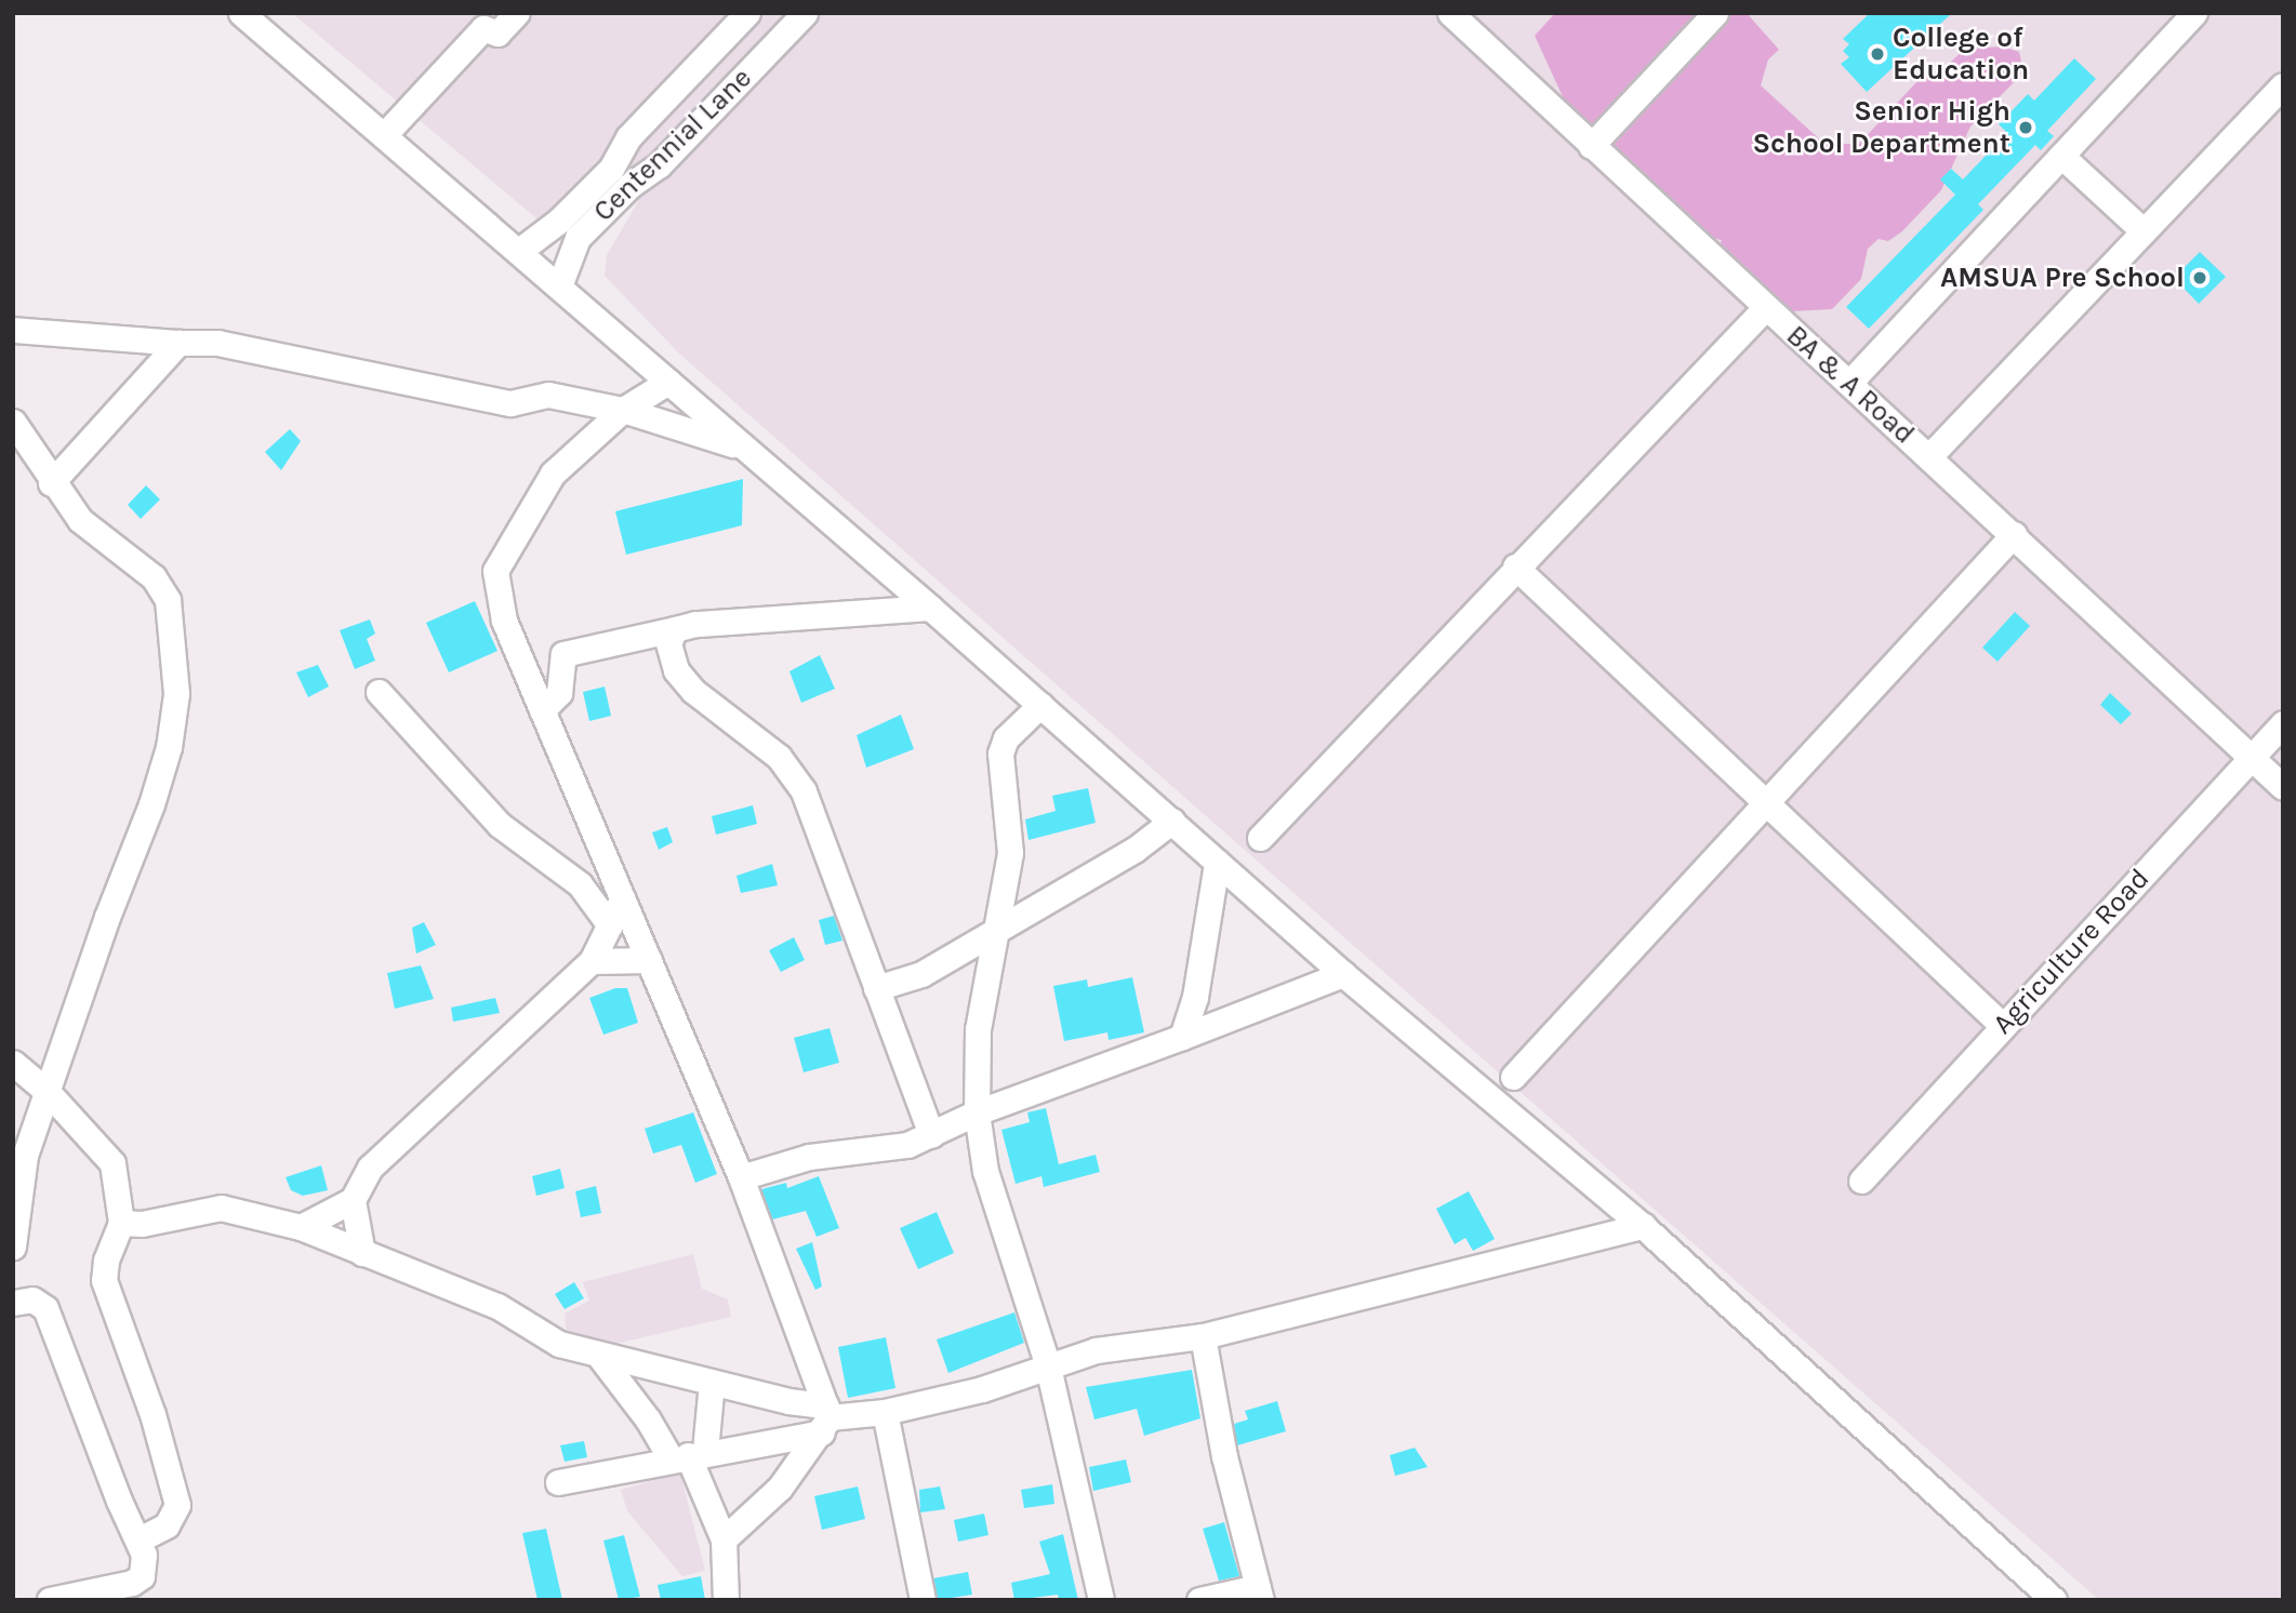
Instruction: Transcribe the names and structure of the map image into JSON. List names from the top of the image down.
{
  "streets": {
    "street": ["Centennial Lane", "BA & A Road", "Agriculture Road"]
  },
  "crossings": [
    ["BA & A Road", "Agriculture Road"]
  ],
  "places": ["College of Education", "Senior High School Department", "AMSUA Pre School"]
}
